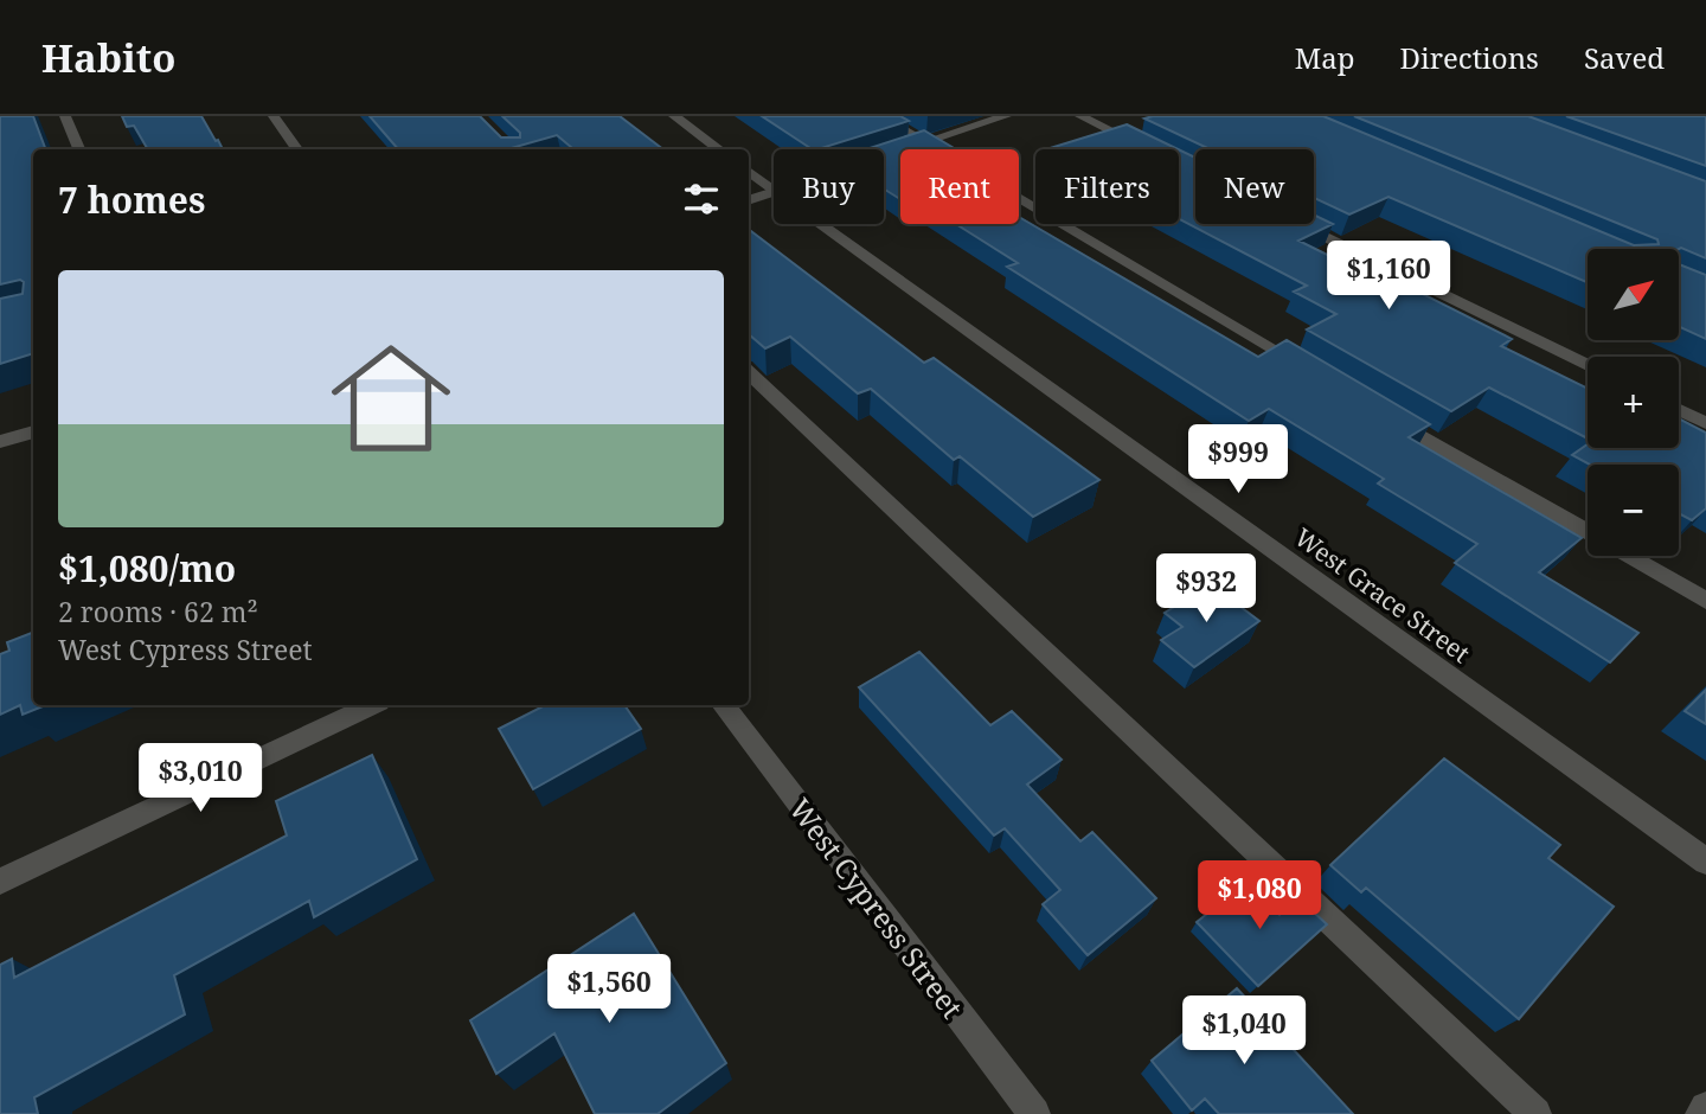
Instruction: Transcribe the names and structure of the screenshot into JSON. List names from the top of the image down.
{
  "streets": {
    "street": ["West Grace Street", "West Cypress Street"]
  },
  "north": "top right",
  "page": {
    "header": "Habito",
    "nav": ["Map", "Directions", "Saved"],
    "chip": [
      "Buy",
      "Rent",
      "Filters",
      "New"
    ],
    "heading": "7 homes",
    "price": [
      "$1,160",
      "$999",
      "$932",
      "$3,010",
      "$1,080",
      "$1,560",
      "$1,040"
    ],
    "map_buttons": ["+", "−"],
    "list": [
      {
        "name": "$1,080/mo",
        "note": "2 rooms · 62 m² · West Cypress Street"
      }
    ]
  }
}
